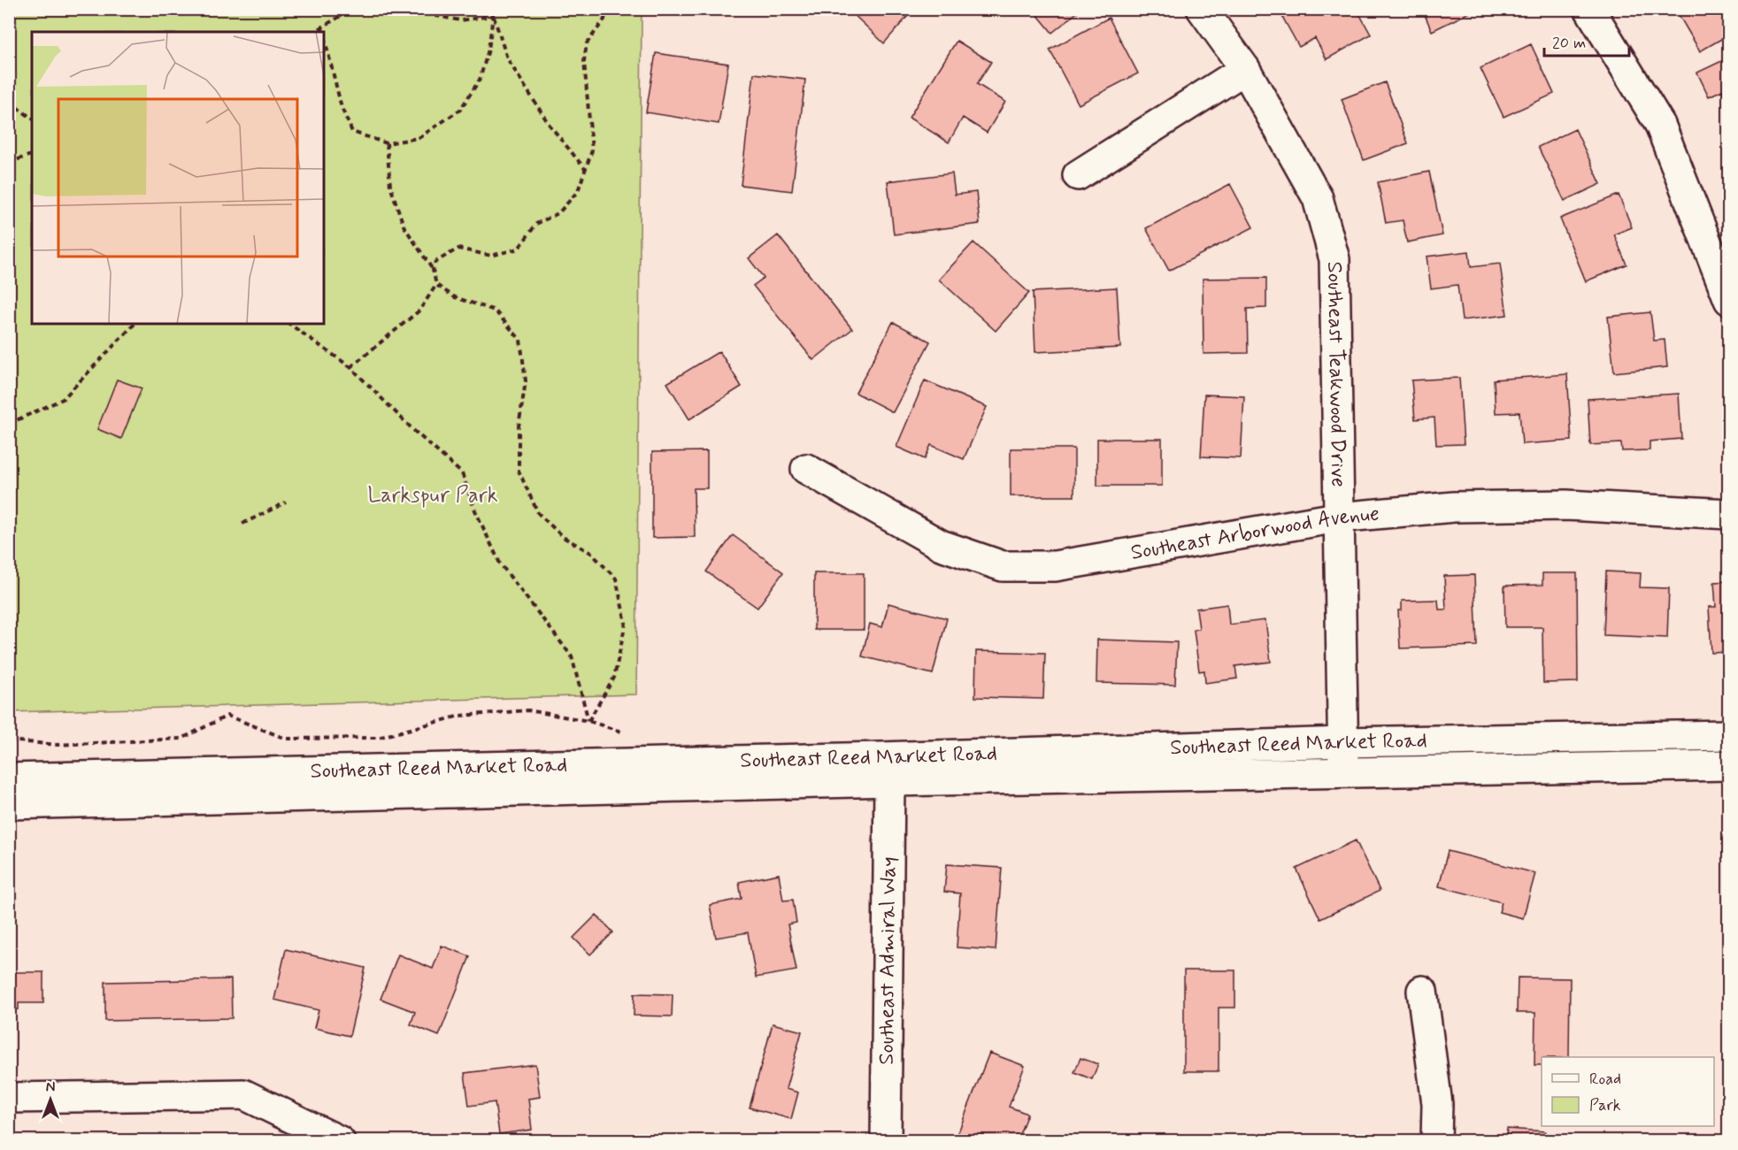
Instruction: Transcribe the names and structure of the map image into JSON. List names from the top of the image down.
{
  "streets": {
    "main road": [
      "Southeast Teakwood Drive",
      "Southeast Arborwood Avenue",
      "Southeast Reed Market Road",
      "Southeast Admiral Way"
    ]
  },
  "crossings": [
    ["Southeast Teakwood Drive", "Southeast Arborwood Avenue"],
    ["Southeast Teakwood Drive", "Southeast Reed Market Road"],
    ["Southeast Reed Market Road", "Southeast Admiral Way"]
  ],
  "parks": ["Larkspur Park"],
  "legend": ["Road", "Park"],
  "scale_bar": "20 m",
  "north": "top"
}
